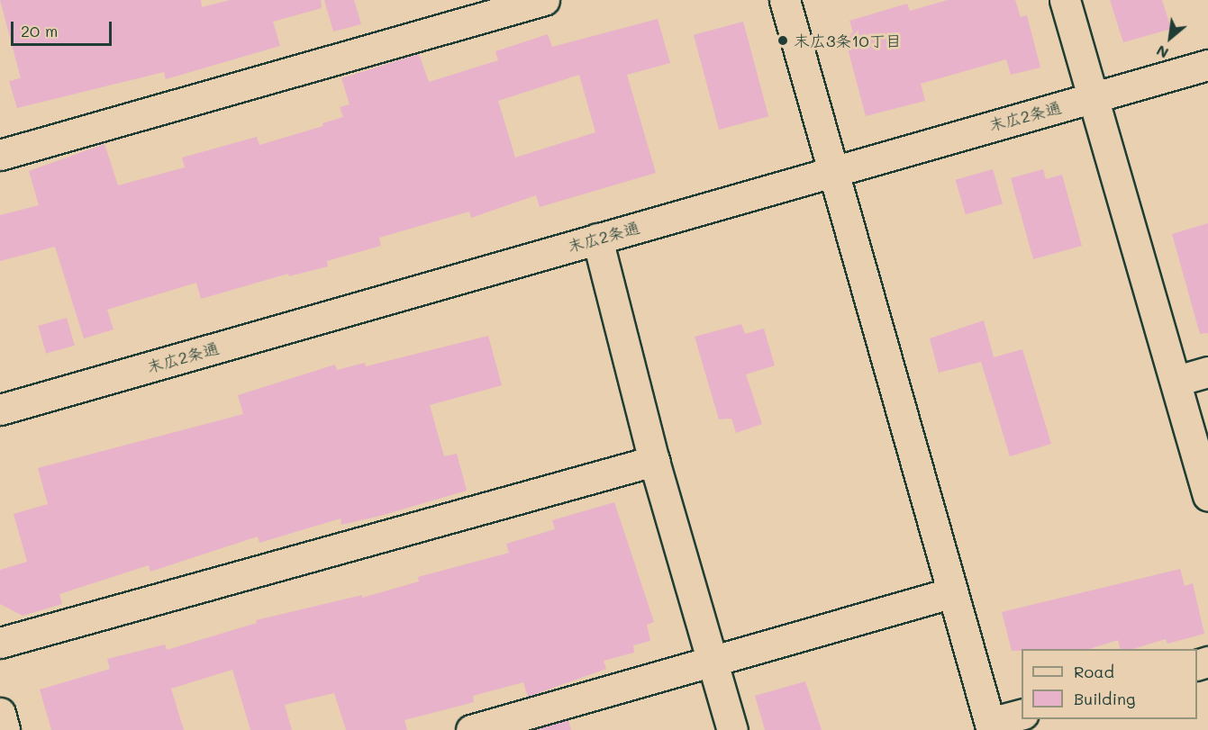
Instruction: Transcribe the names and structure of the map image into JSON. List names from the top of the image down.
{
  "streets": {
    "street": ["末広2条通"]
  },
  "places": ["末広3条10丁目"],
  "legend": ["Road", "Building"],
  "scale_bar": "20 m",
  "north": "bottom left"
}
